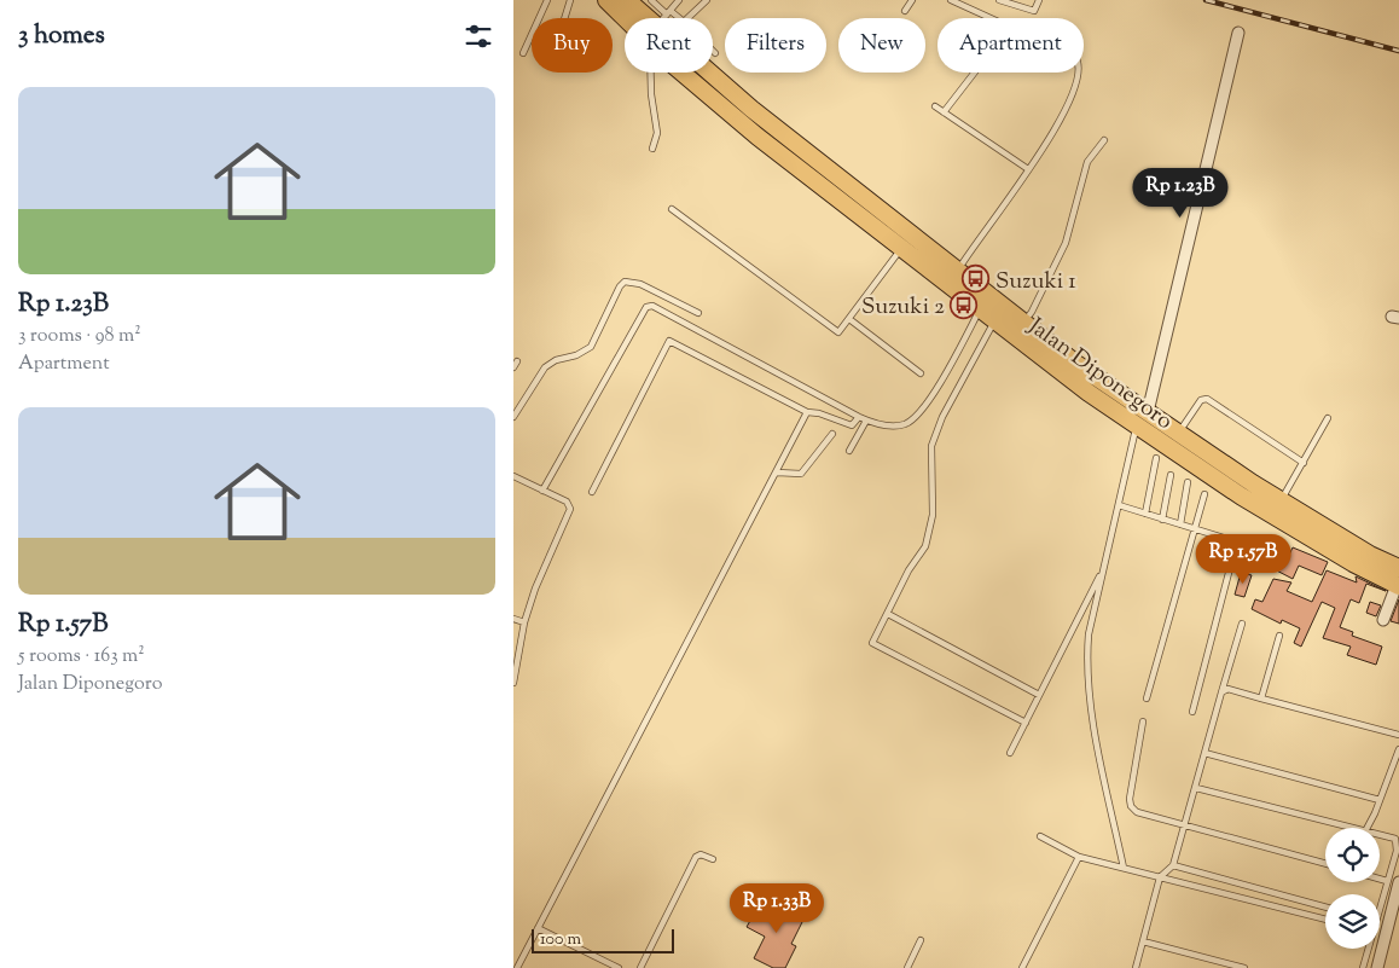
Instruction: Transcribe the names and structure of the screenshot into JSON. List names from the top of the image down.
{
  "streets": {
    "highway": ["Jalan Diponegoro"]
  },
  "places": {
    "bus stop": ["Suzuki 1", "Suzuki 2"]
  },
  "scale_bar": "100 m",
  "page": {
    "heading": "3 homes",
    "chip": [
      "Buy",
      "Rent",
      "Filters",
      "New",
      "Apartment"
    ],
    "list": [
      {
        "name": "Rp 1.23B",
        "note": "3 rooms · 98 m² · Apartment"
      },
      {
        "name": "Rp 1.57B",
        "note": "5 rooms · 163 m² · Jalan Diponegoro"
      }
    ],
    "price": ["Rp 1.23B", "Rp 1.57B", "Rp 1.33B"],
    "scale": "100 m"
  }
}
